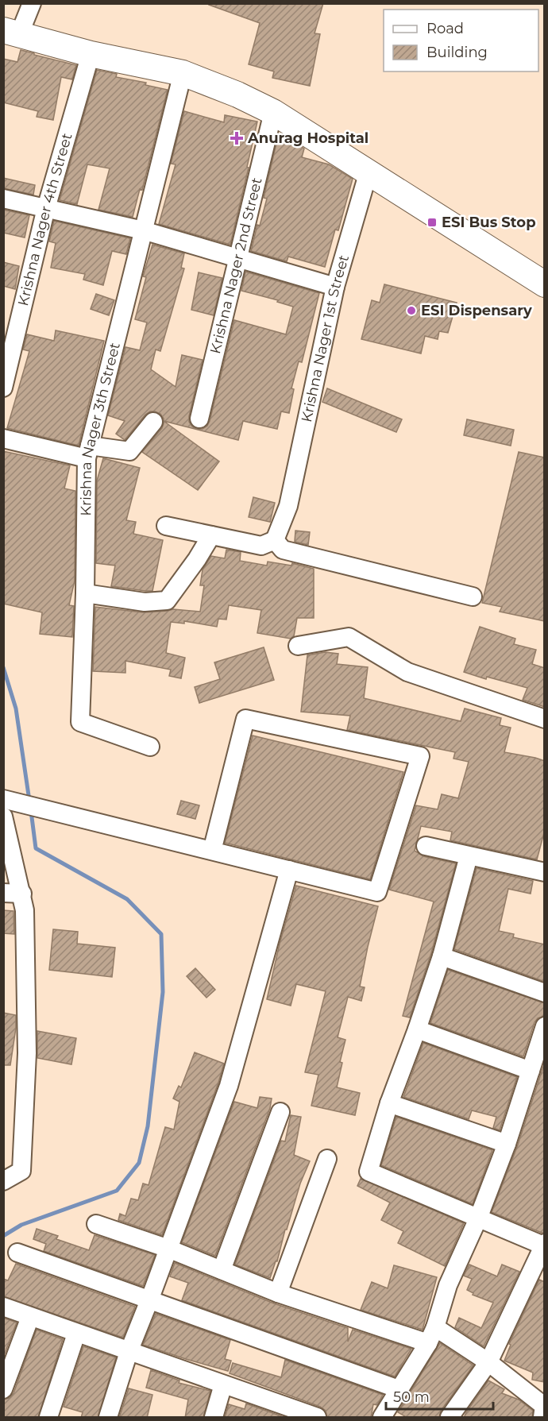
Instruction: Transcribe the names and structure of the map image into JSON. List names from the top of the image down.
{
  "streets": {
    "street": [
      "Krishna Nager 4th Street",
      "Krishna Nager 2nd Street",
      "Krishna Nager 1st Street",
      "Krishna Nager 3th Street"
    ]
  },
  "places": {
    "health": ["Anurag Hospital"],
    "transit": ["ESI Bus Stop"],
    "other": ["ESI Dispensary"]
  },
  "legend": ["Road", "Building"],
  "scale_bar": "50 m"
}
